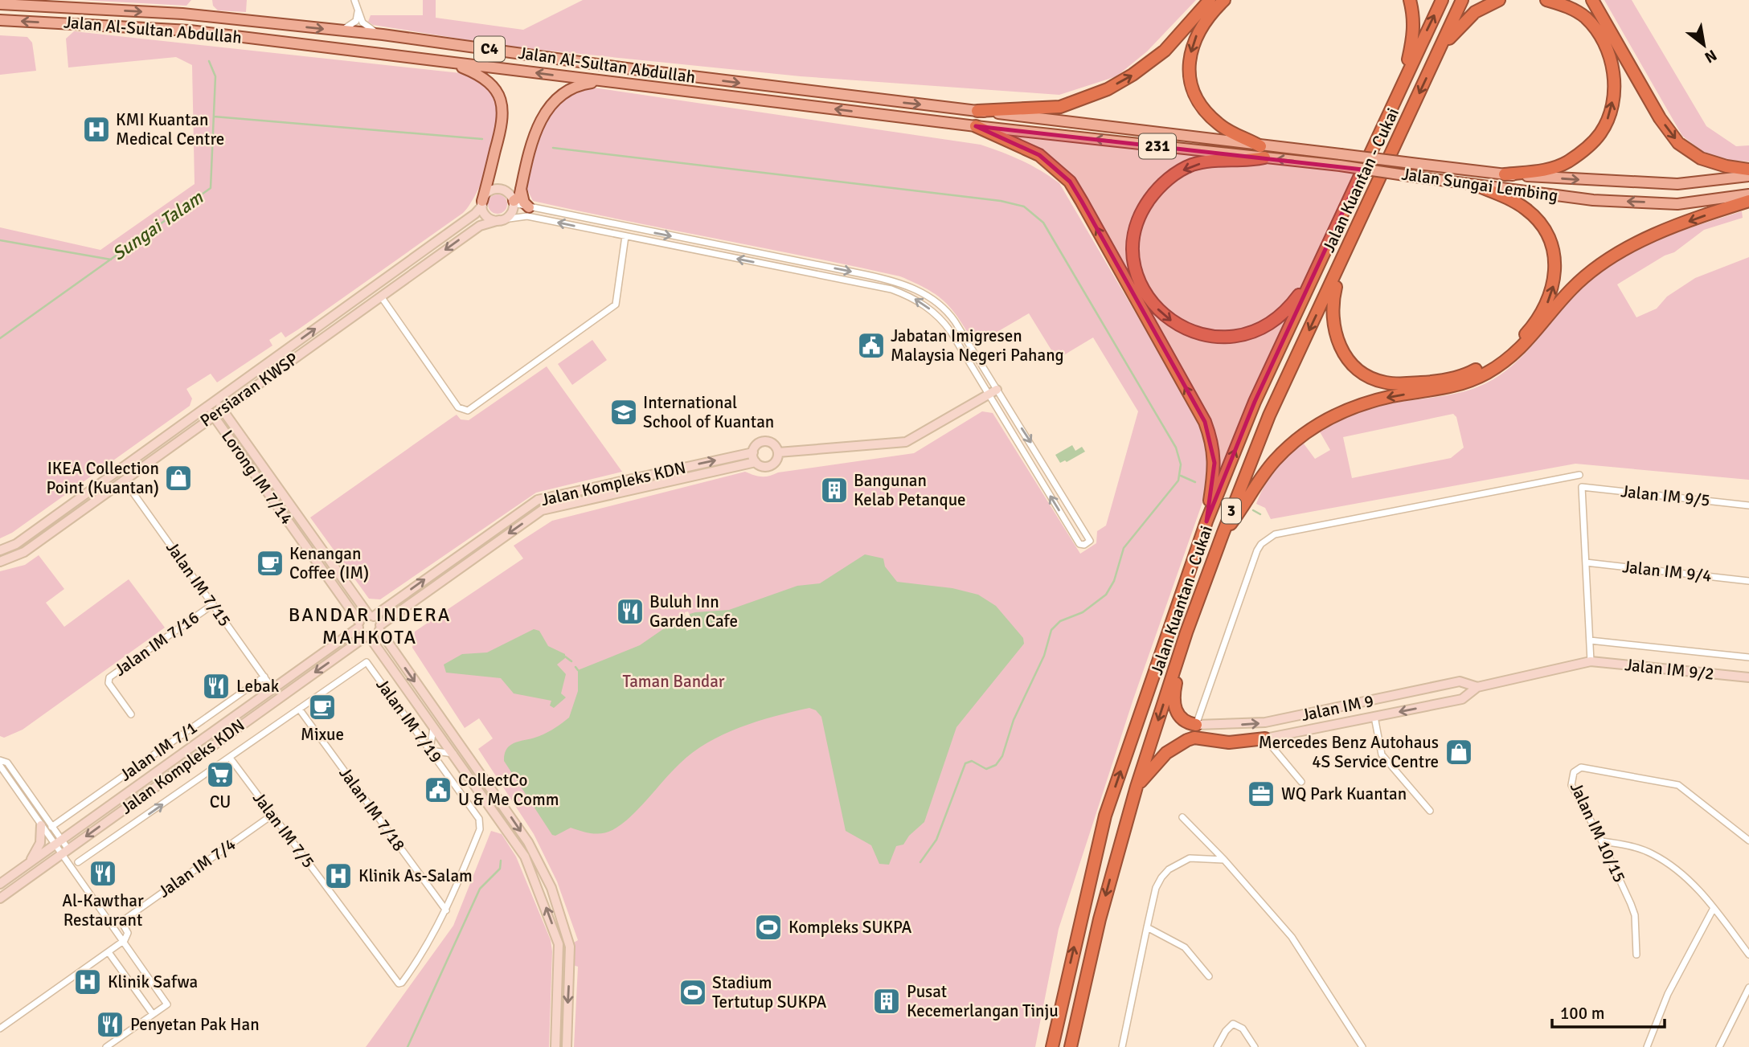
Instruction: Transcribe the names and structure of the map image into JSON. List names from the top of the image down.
{
  "streets": {
    "highway": ["Jalan Kuantan - Cukai", "3"],
    "main road": [
      "Jalan Al-Sultan Abdullah",
      "C4",
      "231",
      "Jalan Sungai Lembing"
    ],
    "street": [
      "Persiaran KWSP",
      "Lorong IM 7/14",
      "Jalan Kompleks KDN",
      "Jalan IM 9/5",
      "Jalan IM 9/4",
      "Jalan IM 7/15",
      "Jalan IM 7/16",
      "Jalan IM 9/2",
      "Jalan IM 9",
      "Jalan IM 7/19",
      "Jalan IM 7/1",
      "Jalan IM 7/18",
      "Jalan IM 7/5",
      "Jalan IM 10/15",
      "Jalan IM 7/4"
    ]
  },
  "crossings": [
    ["Jalan Al-Sultan Abdullah", "Jalan Sungai Lembing"],
    ["Persiaran KWSP", "Lorong IM 7/14"],
    ["Persiaran KWSP", "Jalan IM 7/15"],
    ["Lorong IM 7/14", "Jalan Kompleks KDN"],
    ["Jalan Kompleks KDN", "Jalan IM 7/15"],
    ["Jalan IM 9/5", "Jalan IM 9/4"],
    ["Jalan IM 7/15", "Jalan IM 7/16"],
    ["Jalan IM 7/15", "Jalan IM 7/1"],
    ["Jalan IM 9/2", "Jalan IM 9"],
    ["Jalan IM 7/19", "Jalan IM 7/18"],
    ["Jalan IM 7/19", "Jalan IM 7/5"],
    ["Jalan IM 7/5", "Jalan IM 7/4"]
  ],
  "districts": ["BANDAR INDERA MAHKOTA"],
  "water": ["Sungai Talam"],
  "parks": ["Taman Bandar"],
  "places": {
    "hospital": ["KMI Kuantan Medical Centre", "Klinik As-Salam", "Klinik Safwa"],
    "public building": ["Jabatan Imigresen Malaysia Negeri Pahang", "CollectCo U & Me Comm"],
    "school or university": ["International School of Kuantan"],
    "shop": ["IKEA Collection Point (Kuantan)", "Mercedes Benz Autohaus 4S Service Centre"],
    "building": ["Bangunan Kelab Petanque", "Pusat Kecemerlangan Tinju"],
    "cafe": ["Kenangan Coffee (IM)", "Mixue"],
    "restaurant": [
      "Buluh Inn Garden Cafe",
      "Lebak",
      "Al-Kawthar Restaurant",
      "Penyetan Pak Han"
    ],
    "supermarket": ["CU"],
    "office": ["WQ Park Kuantan"],
    "sports": ["Kompleks SUKPA", "Stadium Tertutup SUKPA"]
  },
  "scale_bar": "100 m",
  "north": "bottom right"
}
